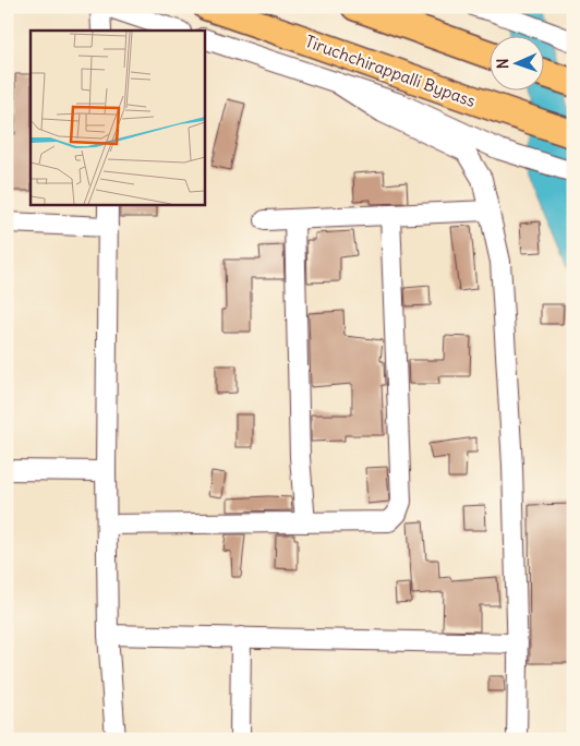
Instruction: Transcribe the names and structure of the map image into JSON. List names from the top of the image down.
{
  "streets": {
    "highway": ["Tiruchchirappalli Bypass"]
  },
  "north": "left"
}
